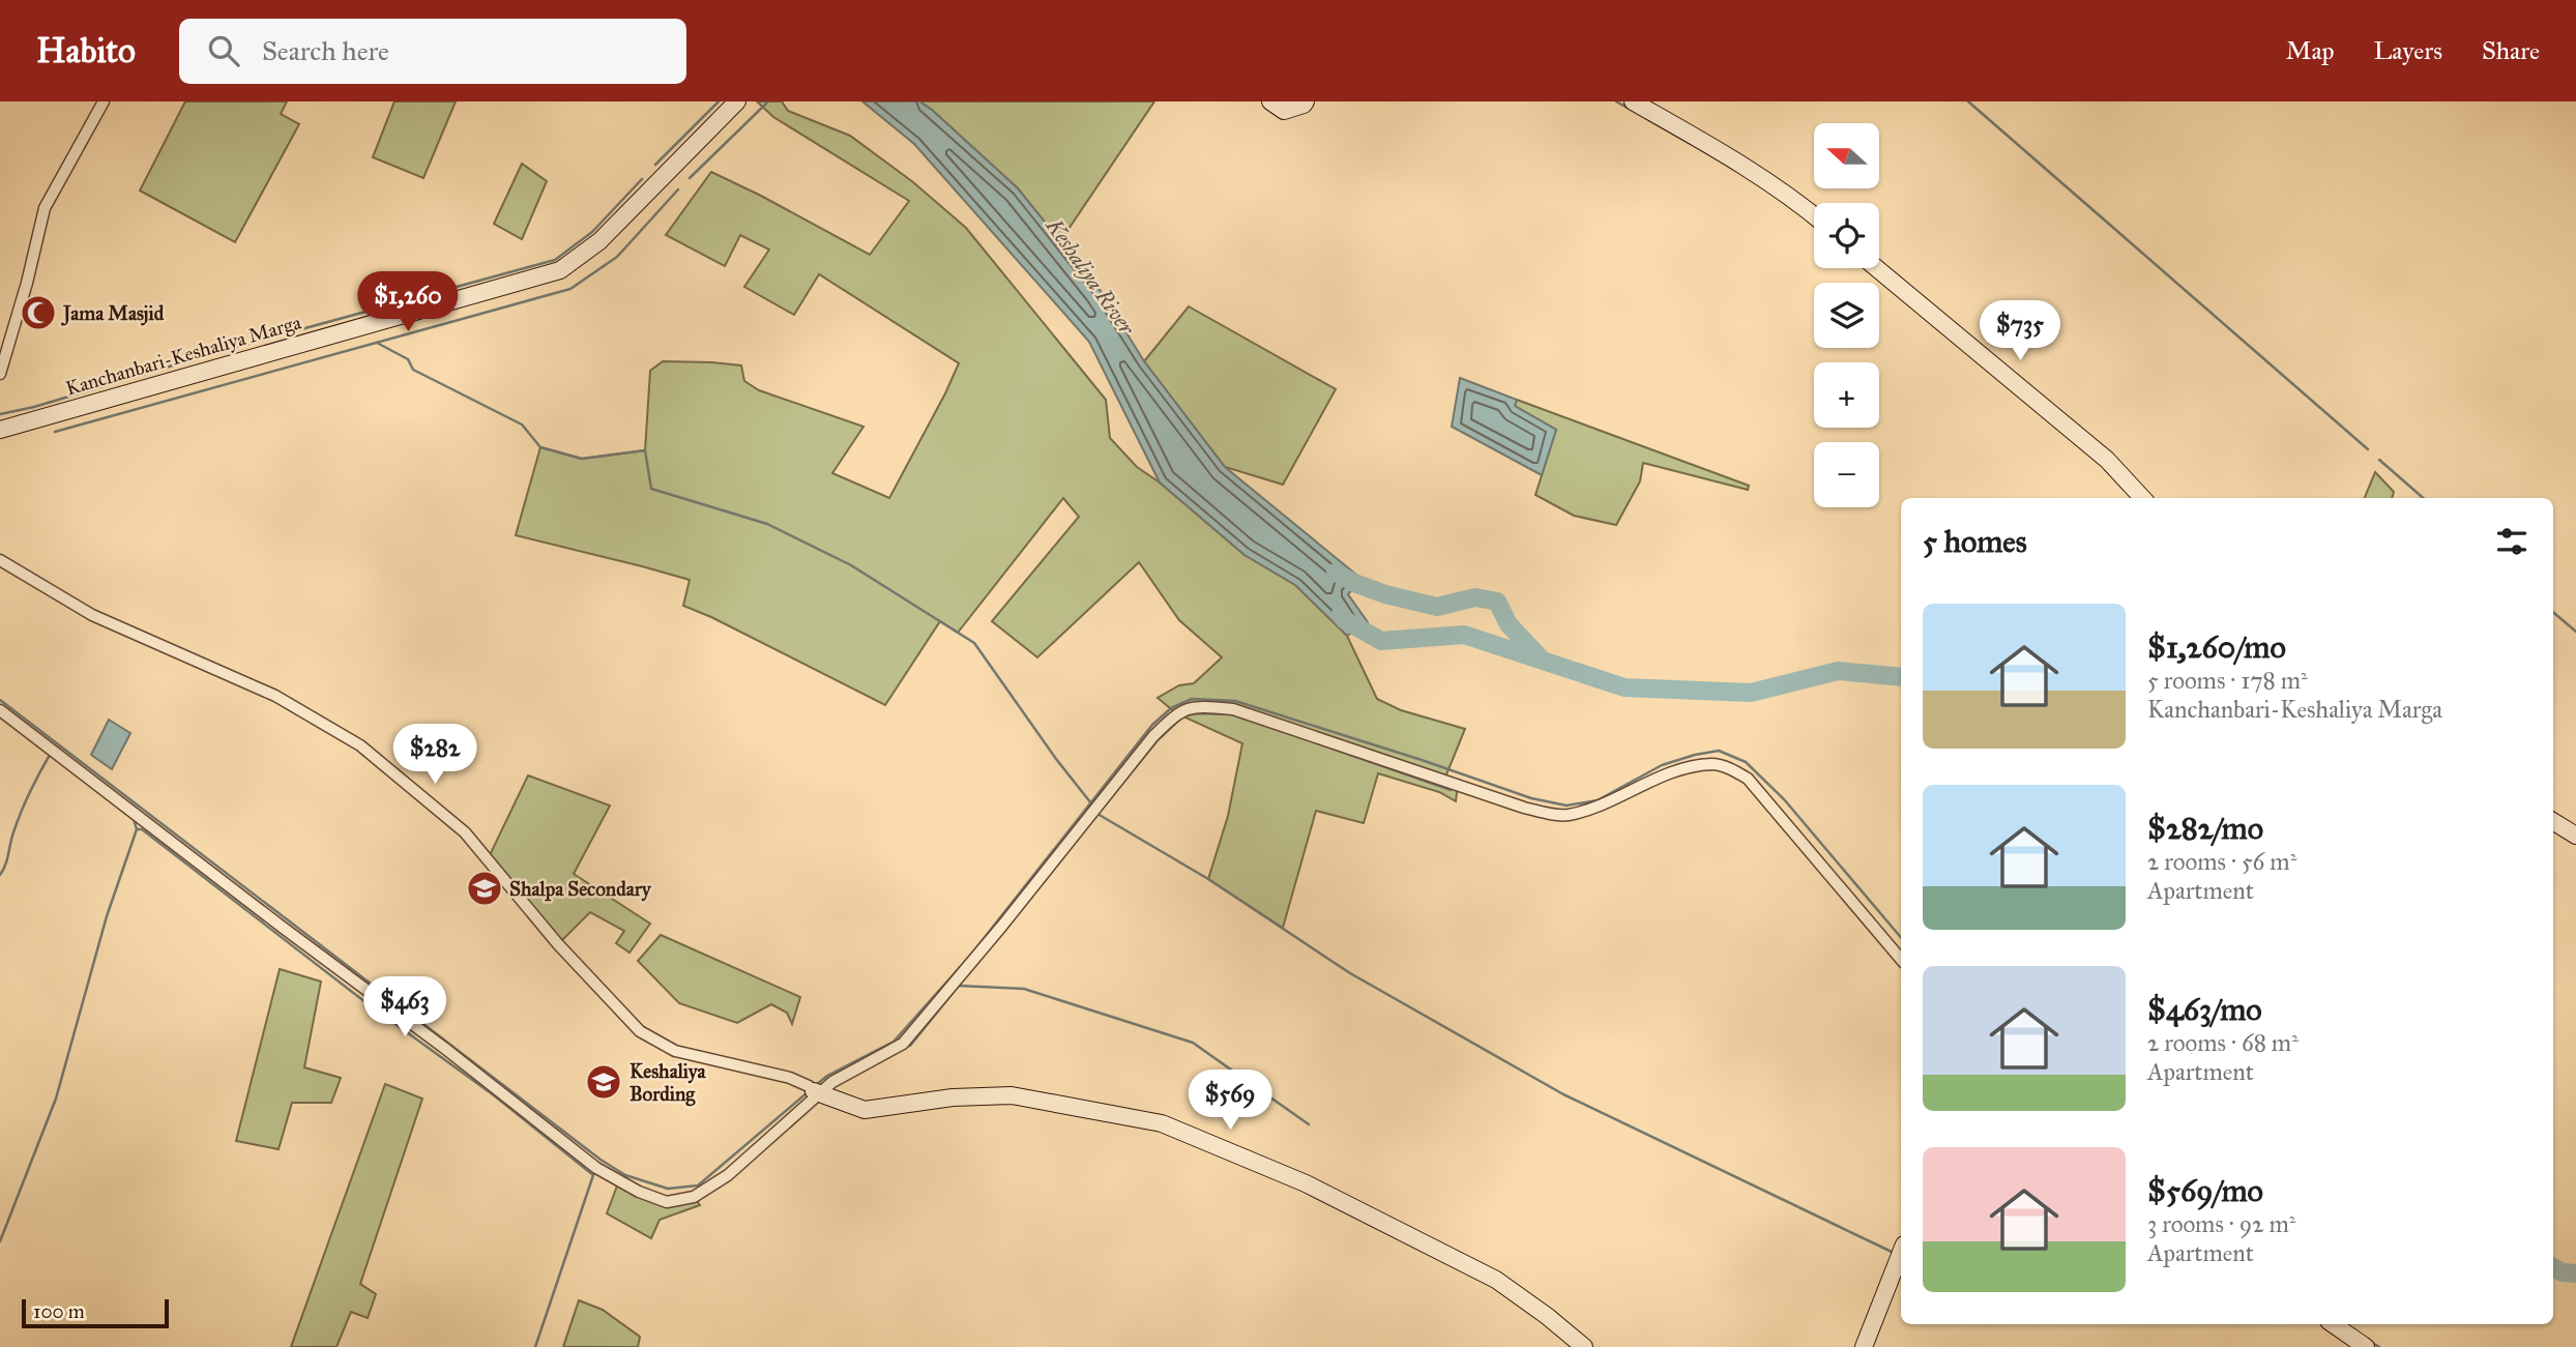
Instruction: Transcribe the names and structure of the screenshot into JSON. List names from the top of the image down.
{
  "streets": {
    "street": ["Kanchanbari-Keshaliya Marga"]
  },
  "water": ["Keshaliya River"],
  "places": {
    "mosque": ["Jama Masjid"],
    "school or university": ["Shalpa Secondary", "Keshaliya Bording"]
  },
  "scale_bar": "100 m",
  "north": "left",
  "page": {
    "header": "Habito",
    "search": "Search here",
    "nav": ["Map", "Layers", "Share"],
    "map_buttons": ["+", "−"],
    "price": [
      "$1,260",
      "$735",
      "$282",
      "$463",
      "$569"
    ],
    "heading": "5 homes",
    "list": [
      {
        "name": "$1,260/mo",
        "note": "5 rooms · 178 m² · Kanchanbari-Keshaliya Marga"
      },
      {
        "name": "$282/mo",
        "note": "2 rooms · 56 m² · Apartment"
      },
      {
        "name": "$463/mo",
        "note": "2 rooms · 68 m² · Apartment"
      },
      {
        "name": "$569/mo",
        "note": "3 rooms · 92 m² · Apartment"
      }
    ],
    "scale": "100 m"
  }
}
